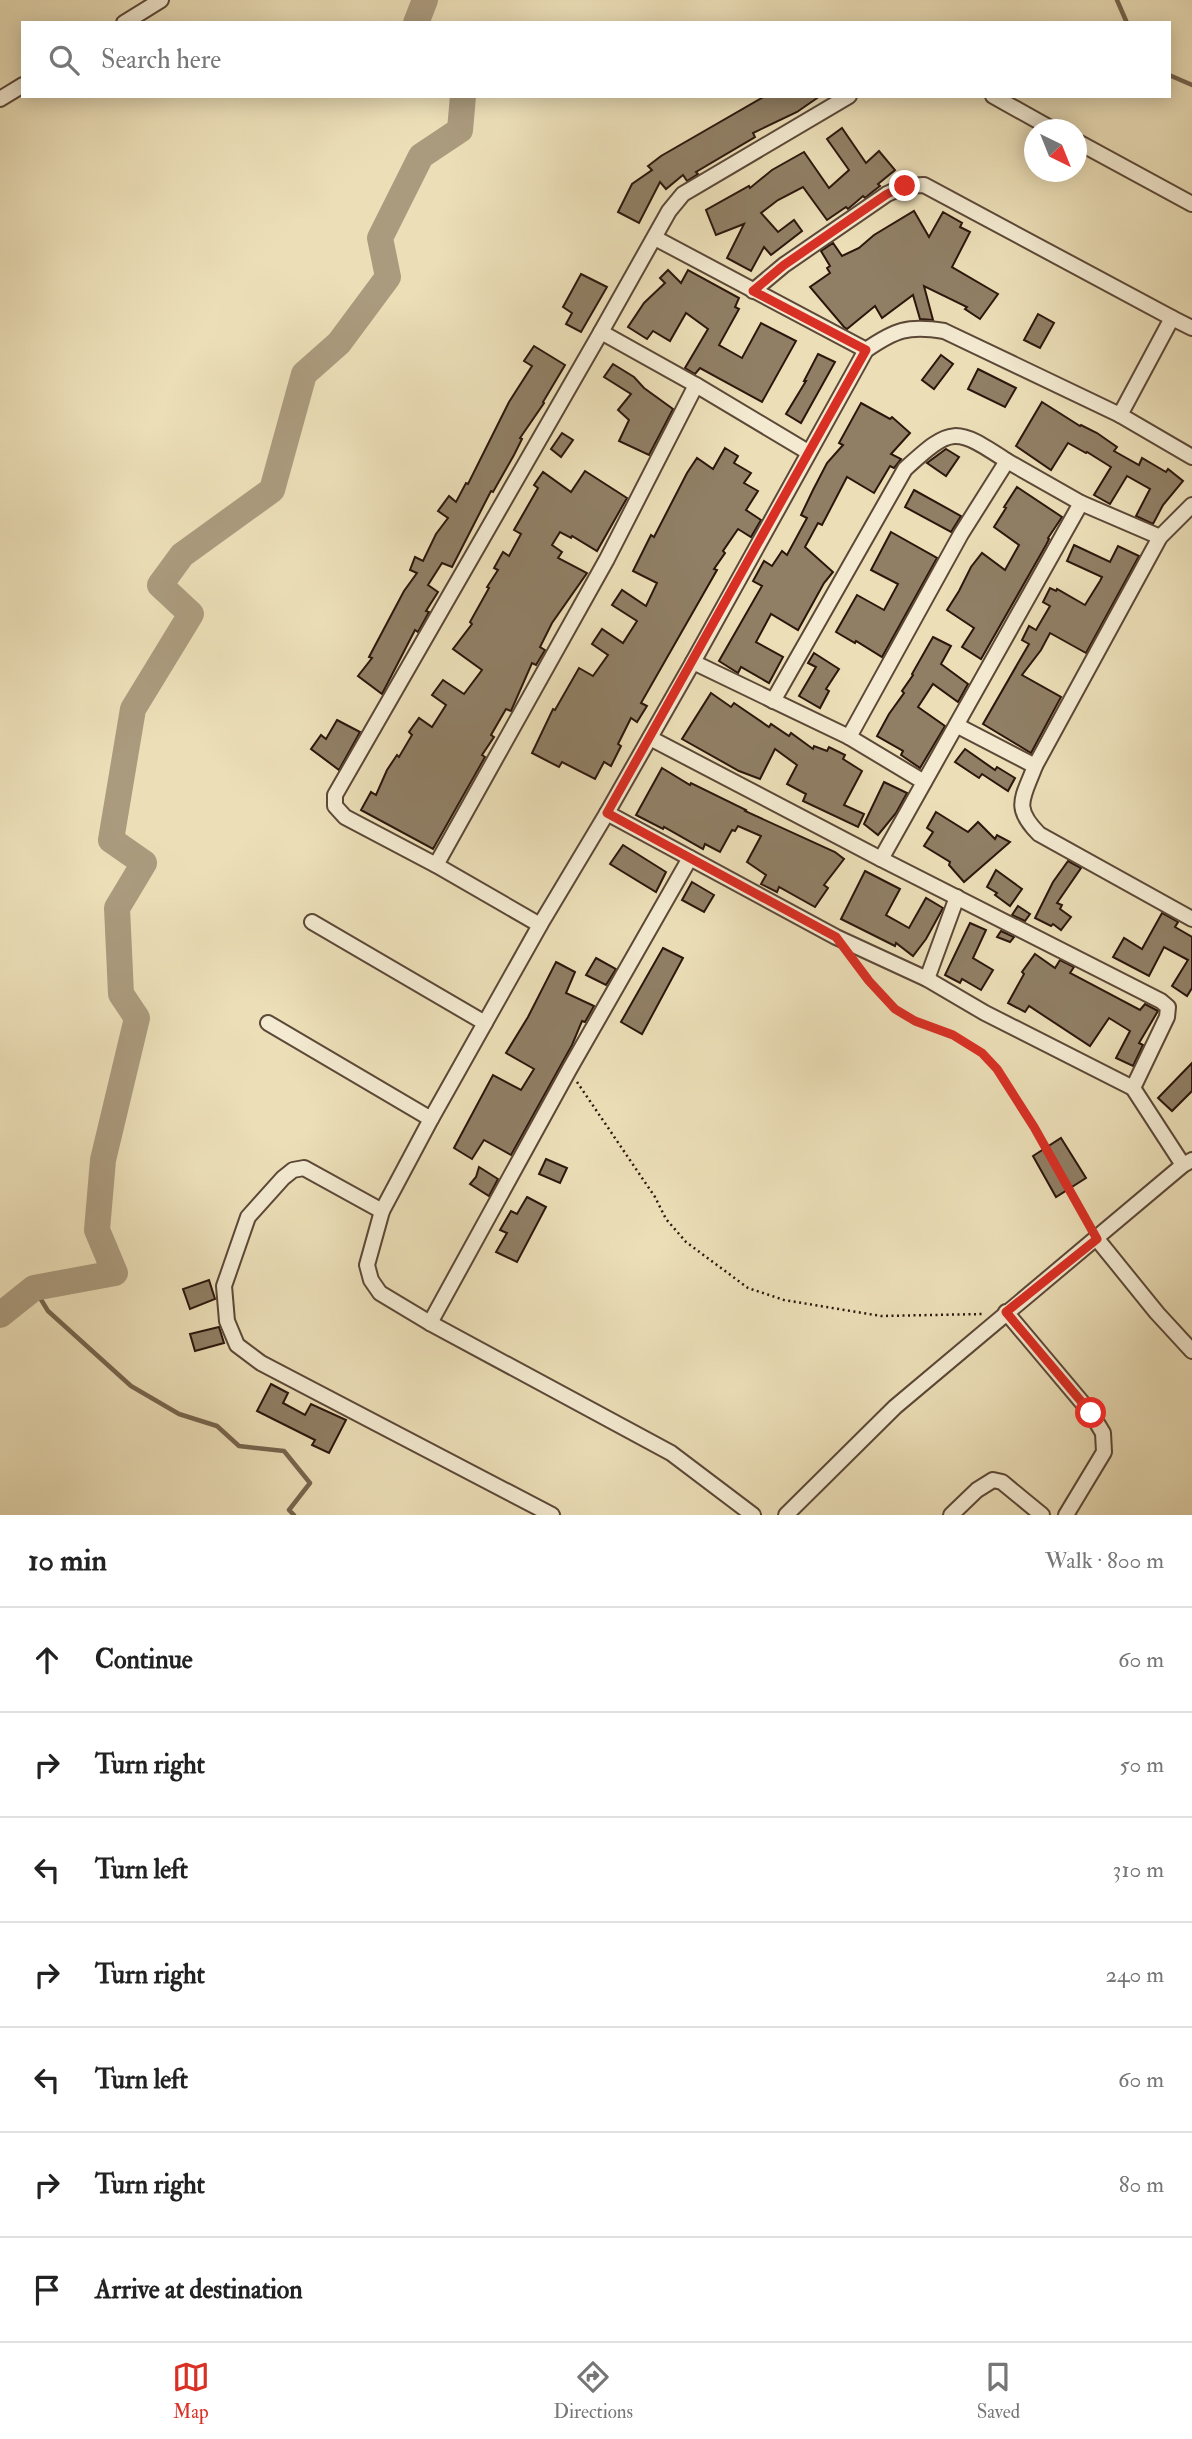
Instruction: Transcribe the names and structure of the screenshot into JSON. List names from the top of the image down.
{
  "north": "bottom right",
  "page": {
    "search": "Search here",
    "heading": ["10 min", "Walk · 800 m"],
    "list": [
      ["Continue", "60 m"],
      ["Turn right", "50 m"],
      ["Turn left", "310 m"],
      ["Turn right", "240 m"],
      ["Turn left", "60 m"],
      ["Turn right", "80 m"],
      "Arrive at destination"
    ],
    "nav": ["Map", "Directions", "Saved"]
  }
}
